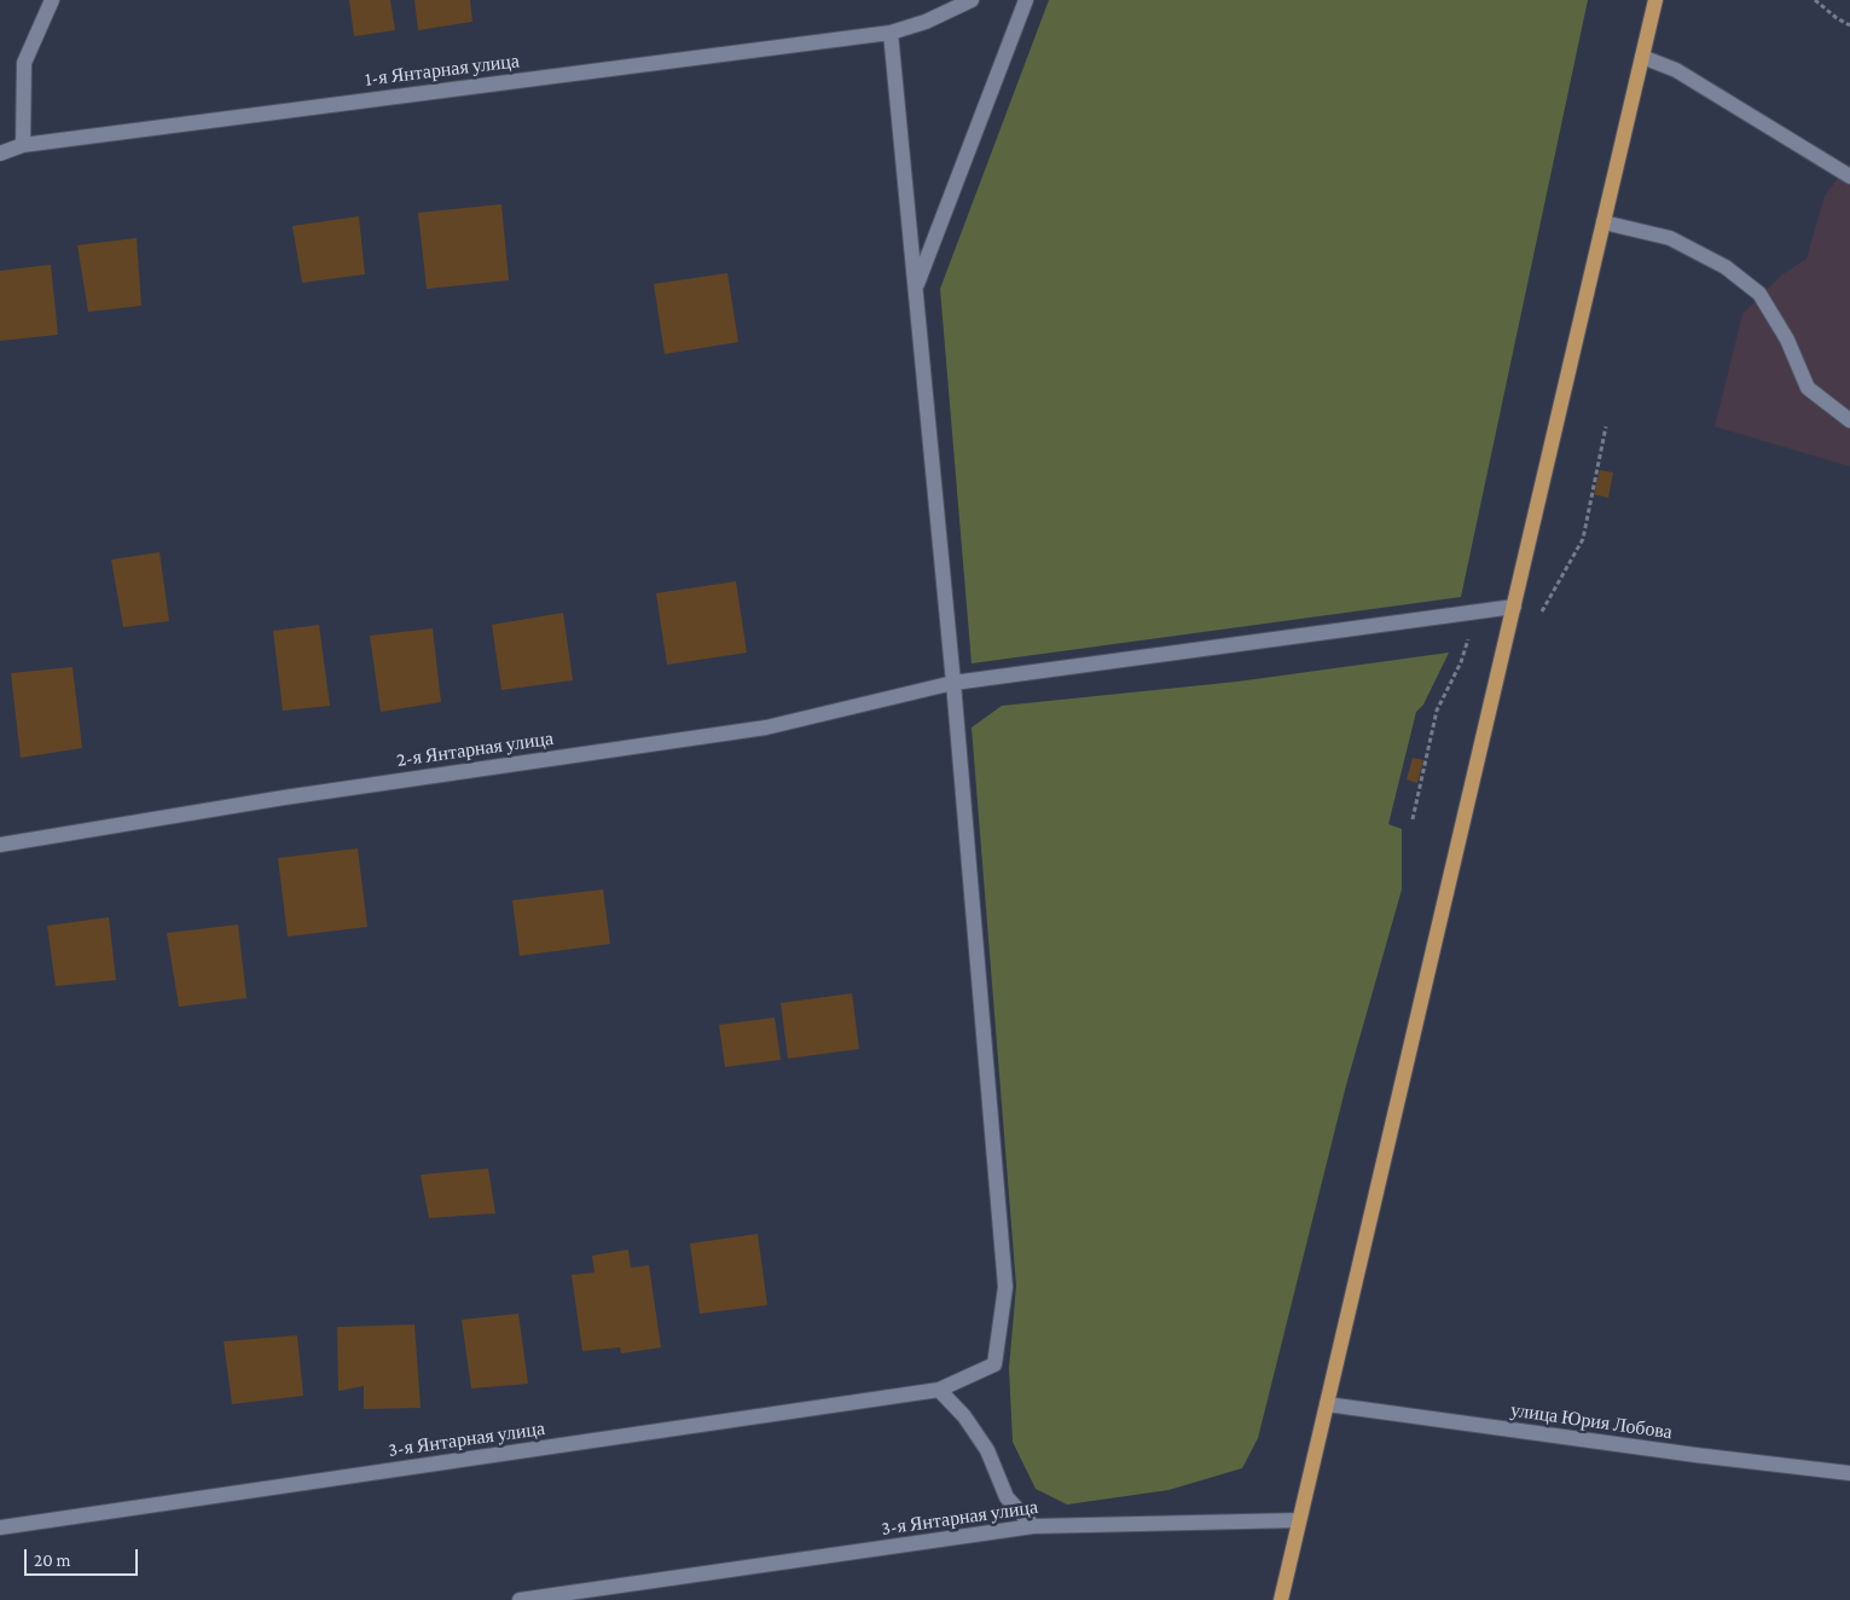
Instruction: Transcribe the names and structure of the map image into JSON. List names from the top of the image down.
{
  "streets": {
    "street": [
      "1-я Янтарная улица",
      "2-я Янтарная улица",
      "улица Юрия Лобова",
      "3-я Янтарная улица"
    ]
  },
  "crossings": [
    ["2-я Янтарная улица", "3-я Янтарная улица"]
  ],
  "scale_bar": "20 m"
}
